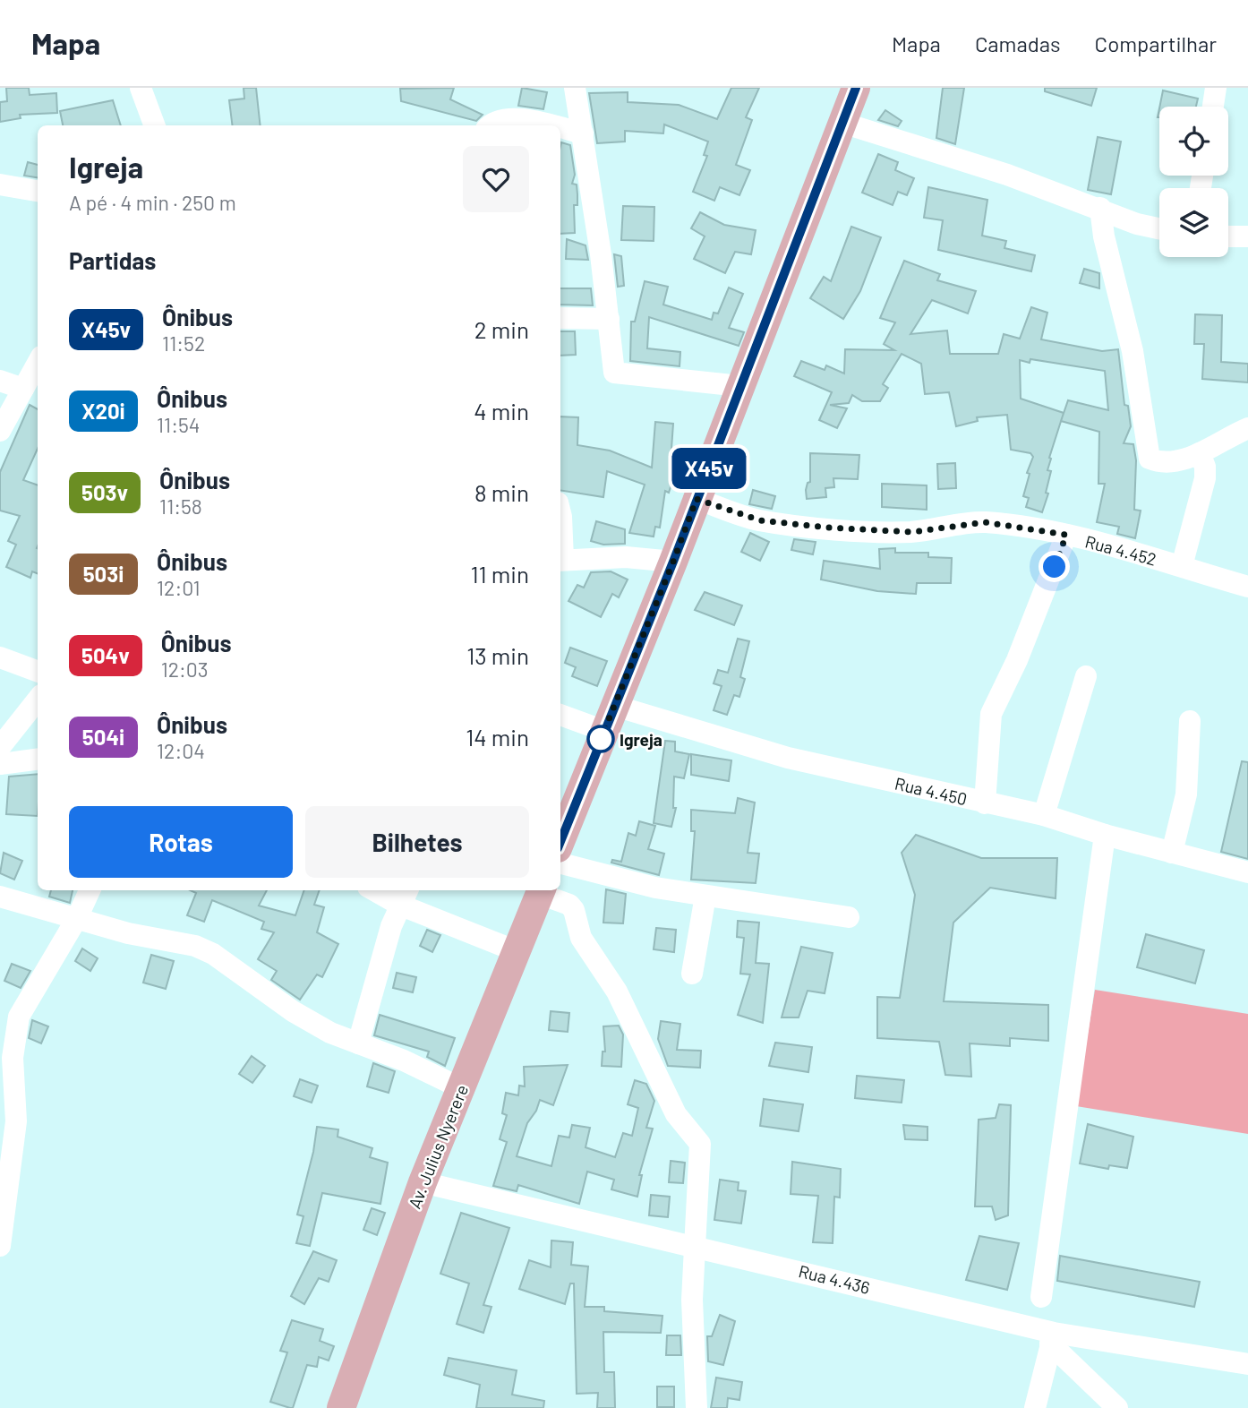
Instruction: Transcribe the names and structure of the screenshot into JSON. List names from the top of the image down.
{
  "streets": {
    "main road": ["Av. Julius Nyerere"],
    "street": ["Rua 4.452", "Rua 4.450", "Rua 4.436"]
  },
  "crossings": [
    ["Av. Julius Nyerere", "Rua 4.436"]
  ],
  "places": ["Igreja"],
  "lines": ["bus line X45v"],
  "page": {
    "header": "Mapa",
    "nav": ["Mapa", "Camadas", "Compartilhar"],
    "on_map": "X45v",
    "heading": [
      ["Igreja", "A pé · 4 min · 250 m"],
      "Partidas"
    ],
    "list": [
      {
        "mark": "X45v",
        "name": "Ônibus",
        "note": "11:52",
        "value": "2 min"
      },
      {
        "mark": "X20i",
        "name": "Ônibus",
        "note": "11:54",
        "value": "4 min"
      },
      {
        "mark": "503v",
        "name": "Ônibus",
        "note": "11:58",
        "value": "8 min"
      },
      {
        "mark": "503i",
        "name": "Ônibus",
        "note": "12:01",
        "value": "11 min"
      },
      {
        "mark": "504v",
        "name": "Ônibus",
        "note": "12:03",
        "value": "13 min"
      },
      {
        "mark": "504i",
        "name": "Ônibus",
        "note": "12:04",
        "value": "14 min"
      }
    ],
    "buttons": ["Rotas", "Bilhetes"]
  }
}
